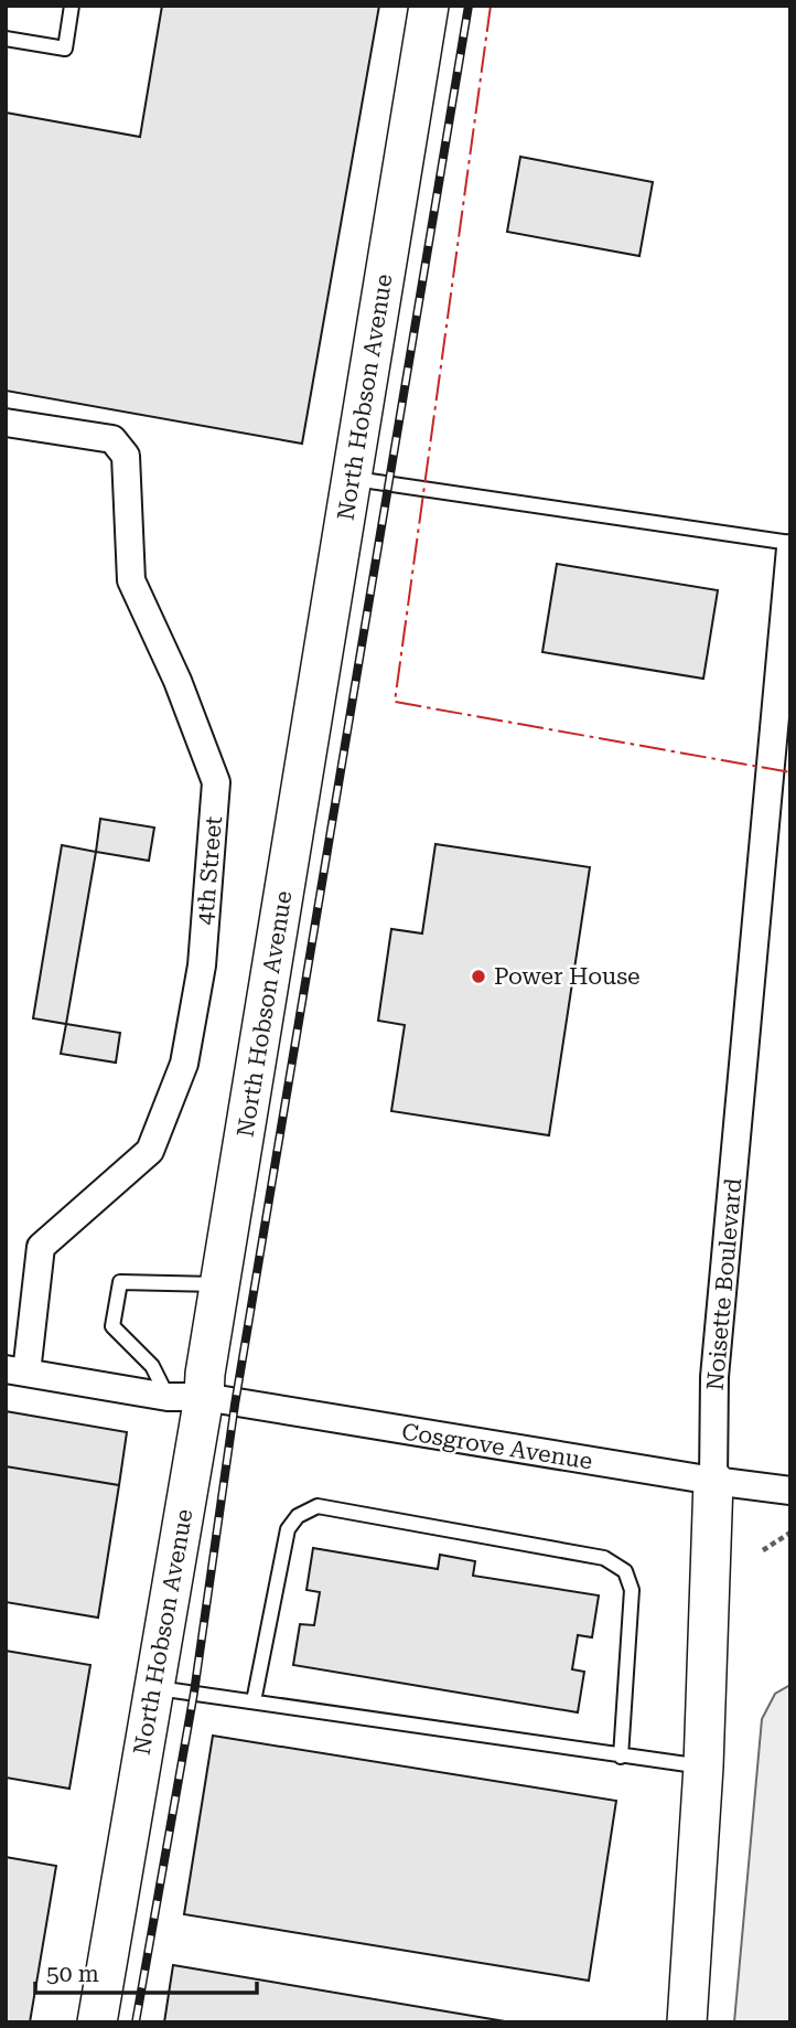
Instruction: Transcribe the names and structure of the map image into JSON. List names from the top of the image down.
{
  "streets": {
    "street": [
      "North Hobson Avenue",
      "4th Street",
      "Noisette Boulevard",
      "Cosgrove Avenue"
    ]
  },
  "crossings": [
    ["North Hobson Avenue", "Cosgrove Avenue"],
    ["4th Street", "Cosgrove Avenue"],
    ["Noisette Boulevard", "Cosgrove Avenue"]
  ],
  "places": ["Power House"],
  "scale_bar": "50 m"
}
